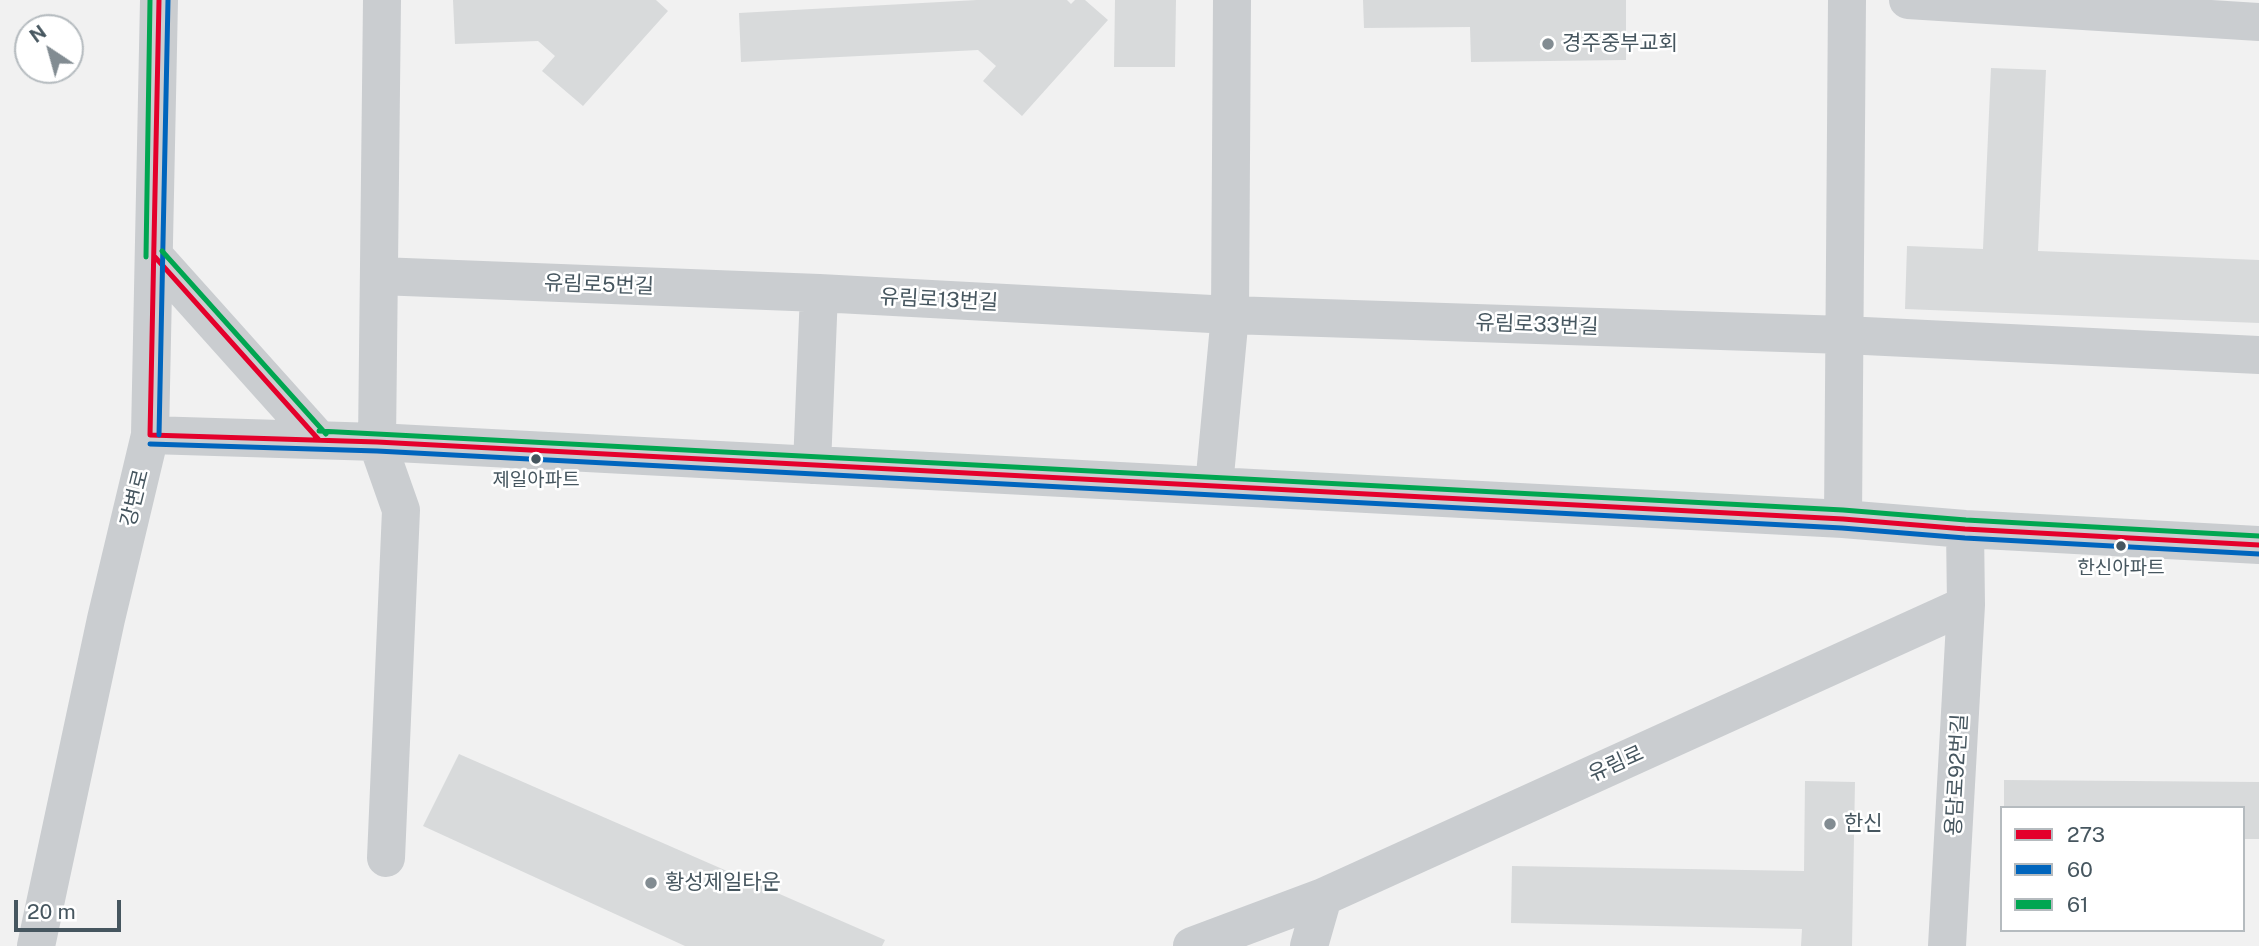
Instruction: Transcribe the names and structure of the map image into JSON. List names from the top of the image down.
{
  "streets": {
    "street": [
      "유림로5번길",
      "유림로13번길",
      "유림로33번길",
      "강변로",
      "유림로",
      "용담로92번길"
    ]
  },
  "crossings": [
    ["유림로5번길", "유림로13번길"],
    ["유림로13번길", "유림로33번길"],
    ["유림로", "용담로92번길"]
  ],
  "places": [
    "경주중부교회",
    "제일아파트",
    "한신아파트",
    "한신",
    "황성제일타운"
  ],
  "lines": ["transit line 273", "transit line 60", "transit line 61"],
  "legend": ["273", "60", "61"],
  "scale_bar": "20 m",
  "north": "top left"
}
